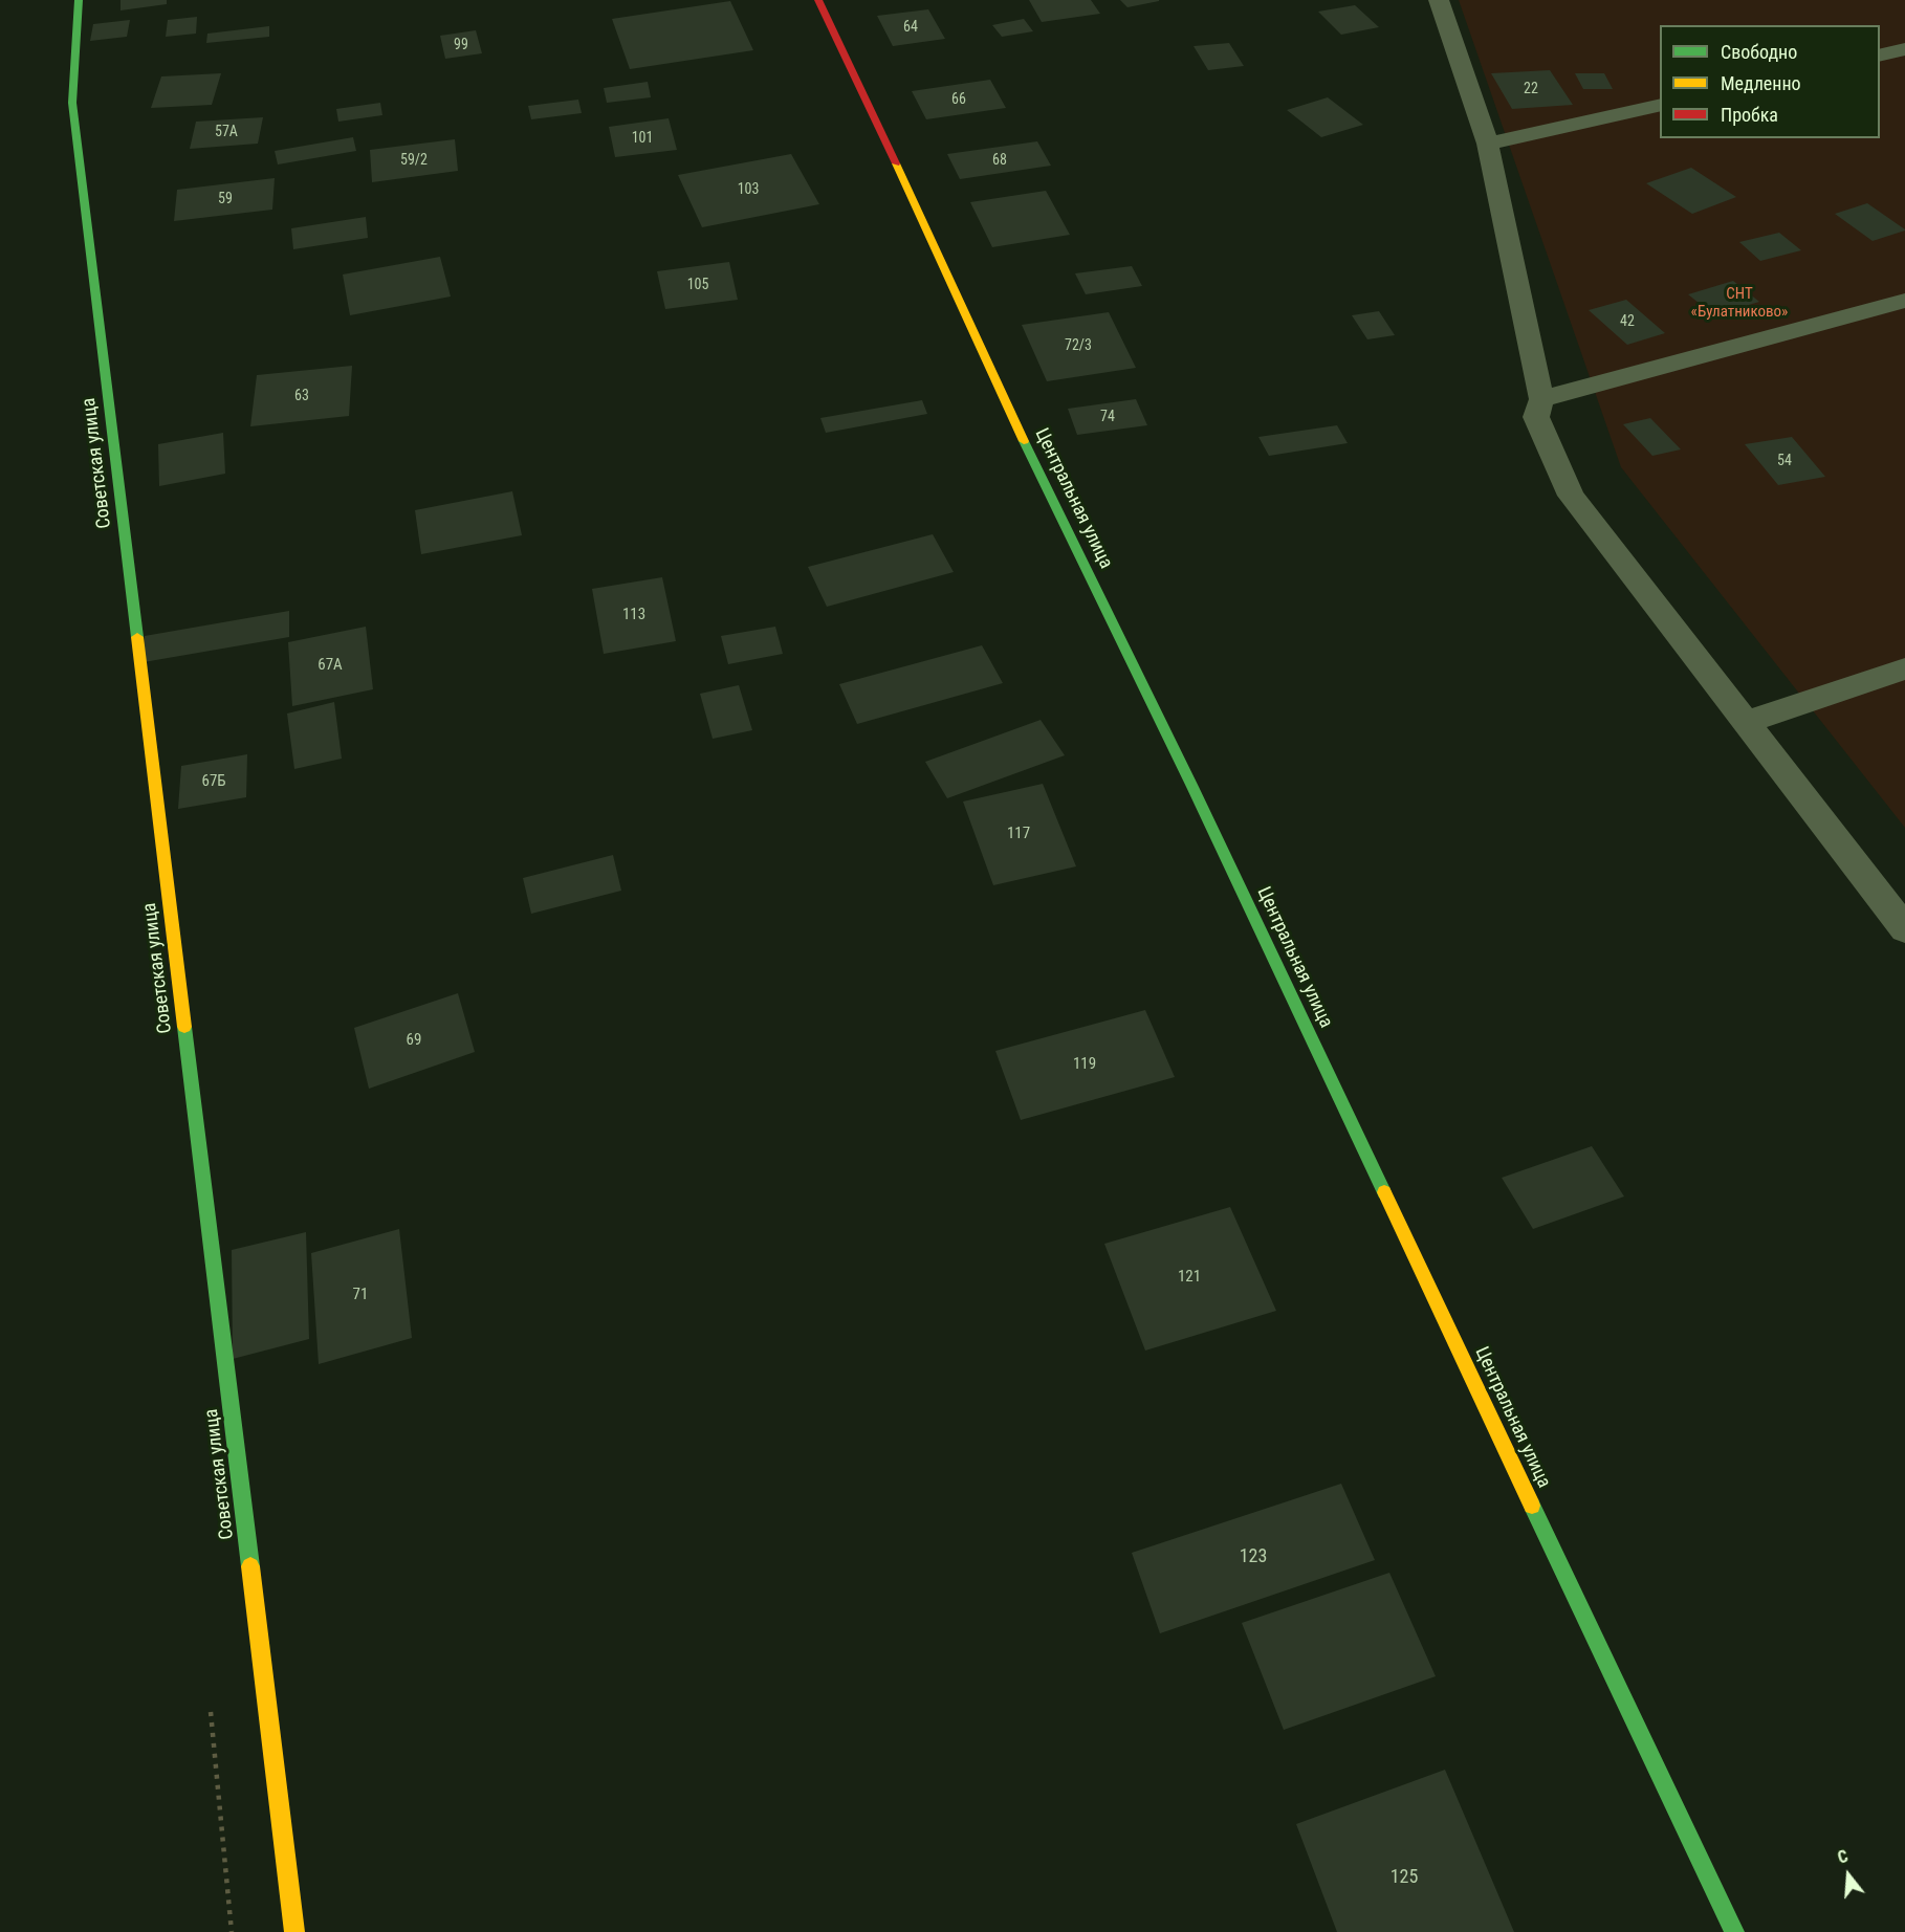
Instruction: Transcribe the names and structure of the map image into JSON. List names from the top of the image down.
{
  "streets": {
    "street": ["Советская улица", "Центральная улица"]
  },
  "parks": ["СНТ «Булатниково»"],
  "house_numbers": [
    "64",
    "99",
    "22",
    "66",
    "57А",
    "101",
    "59/2",
    "68",
    "103",
    "59",
    "105",
    "42",
    "72/3",
    "63",
    "74",
    "54",
    "113",
    "67А",
    "67Б",
    "117",
    "69",
    "119",
    "121",
    "71",
    "123",
    "125"
  ],
  "legend": ["Свободно", "Медленно", "Пробка"],
  "north": "top"
}
